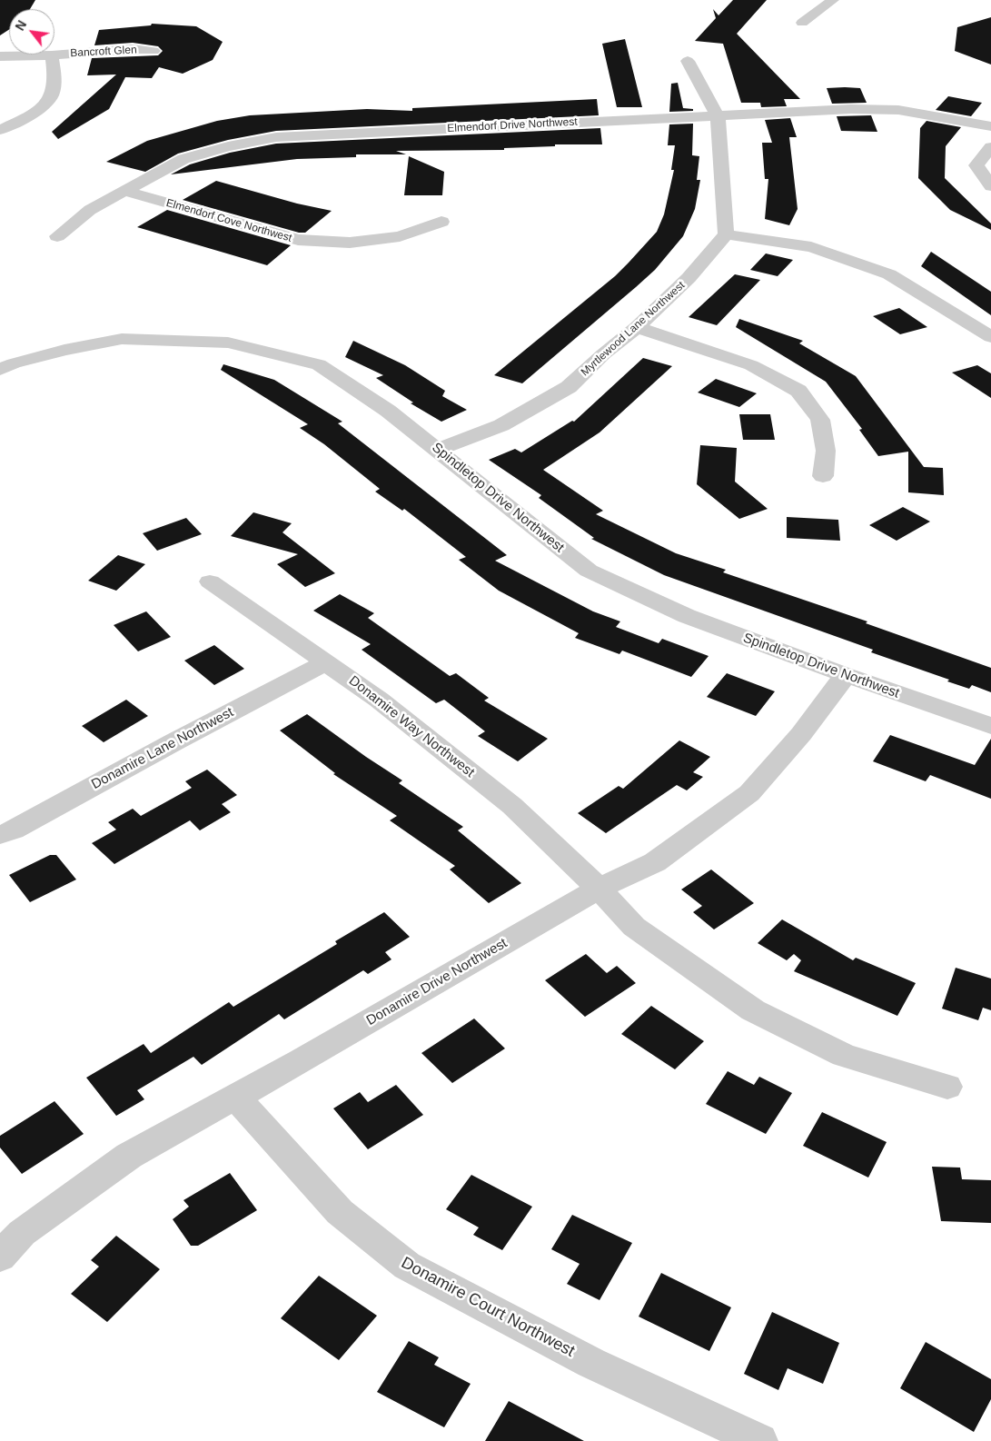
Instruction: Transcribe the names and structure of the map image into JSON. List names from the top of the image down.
{
  "streets": {
    "street": [
      "Bancroft Glen",
      "Elmendorf Drive Northwest",
      "Elmendorf Cove Northwest",
      "Myrtlewood Lane Northwest",
      "Spindletop Drive Northwest",
      "Donamire Way Northwest",
      "Donamire Lane Northwest",
      "Donamire Drive Northwest",
      "Donamire Court Northwest"
    ]
  },
  "crossings": [
    ["Elmendorf Drive Northwest", "Elmendorf Cove Northwest"],
    ["Myrtlewood Lane Northwest", "Spindletop Drive Northwest"],
    ["Spindletop Drive Northwest", "Donamire Drive Northwest"],
    ["Donamire Way Northwest", "Donamire Lane Northwest"],
    ["Donamire Way Northwest", "Donamire Drive Northwest"],
    ["Donamire Drive Northwest", "Donamire Court Northwest"]
  ],
  "north": "top left"
}
